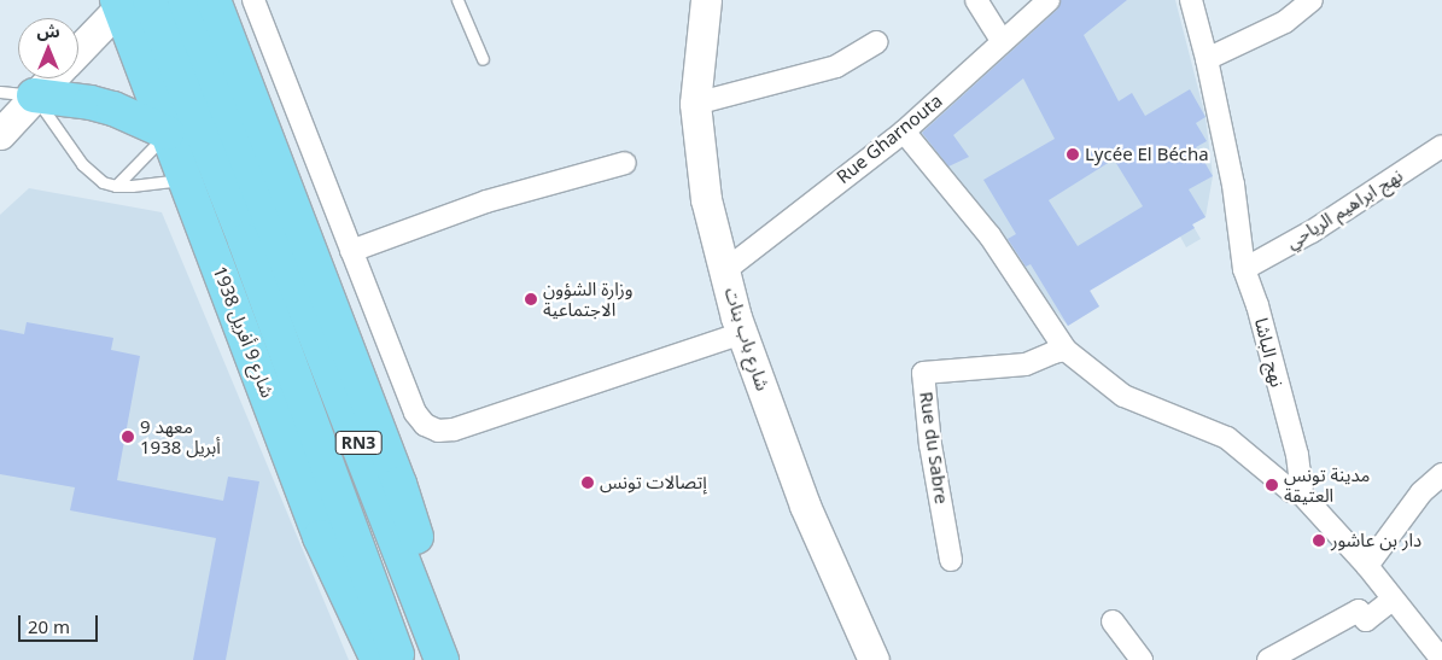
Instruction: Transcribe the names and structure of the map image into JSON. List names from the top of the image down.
{
  "streets": {
    "main road": ["شارع 9 أفريل 1938", "شارع باب بنات", "RN3"],
    "street": [
      "Rue Gharnouta",
      "نهج ابراهيم الرياحي",
      "نهج الباشا",
      "Rue du Sabre"
    ]
  },
  "crossings": [
    ["Rue Gharnouta", "شارع باب بنات"],
    ["نهج ابراهيم الرياحي", "نهج الباشا"]
  ],
  "places": [
    "Lycée El Bécha",
    "وزارة الشؤون الاجتماعية",
    "معهد 9 أبريل 1938",
    "إتصالات تونس",
    "مدينة تونس العتيقة",
    "دار بن عاشور"
  ],
  "scale_bar": "20 m",
  "north": "top"
}
